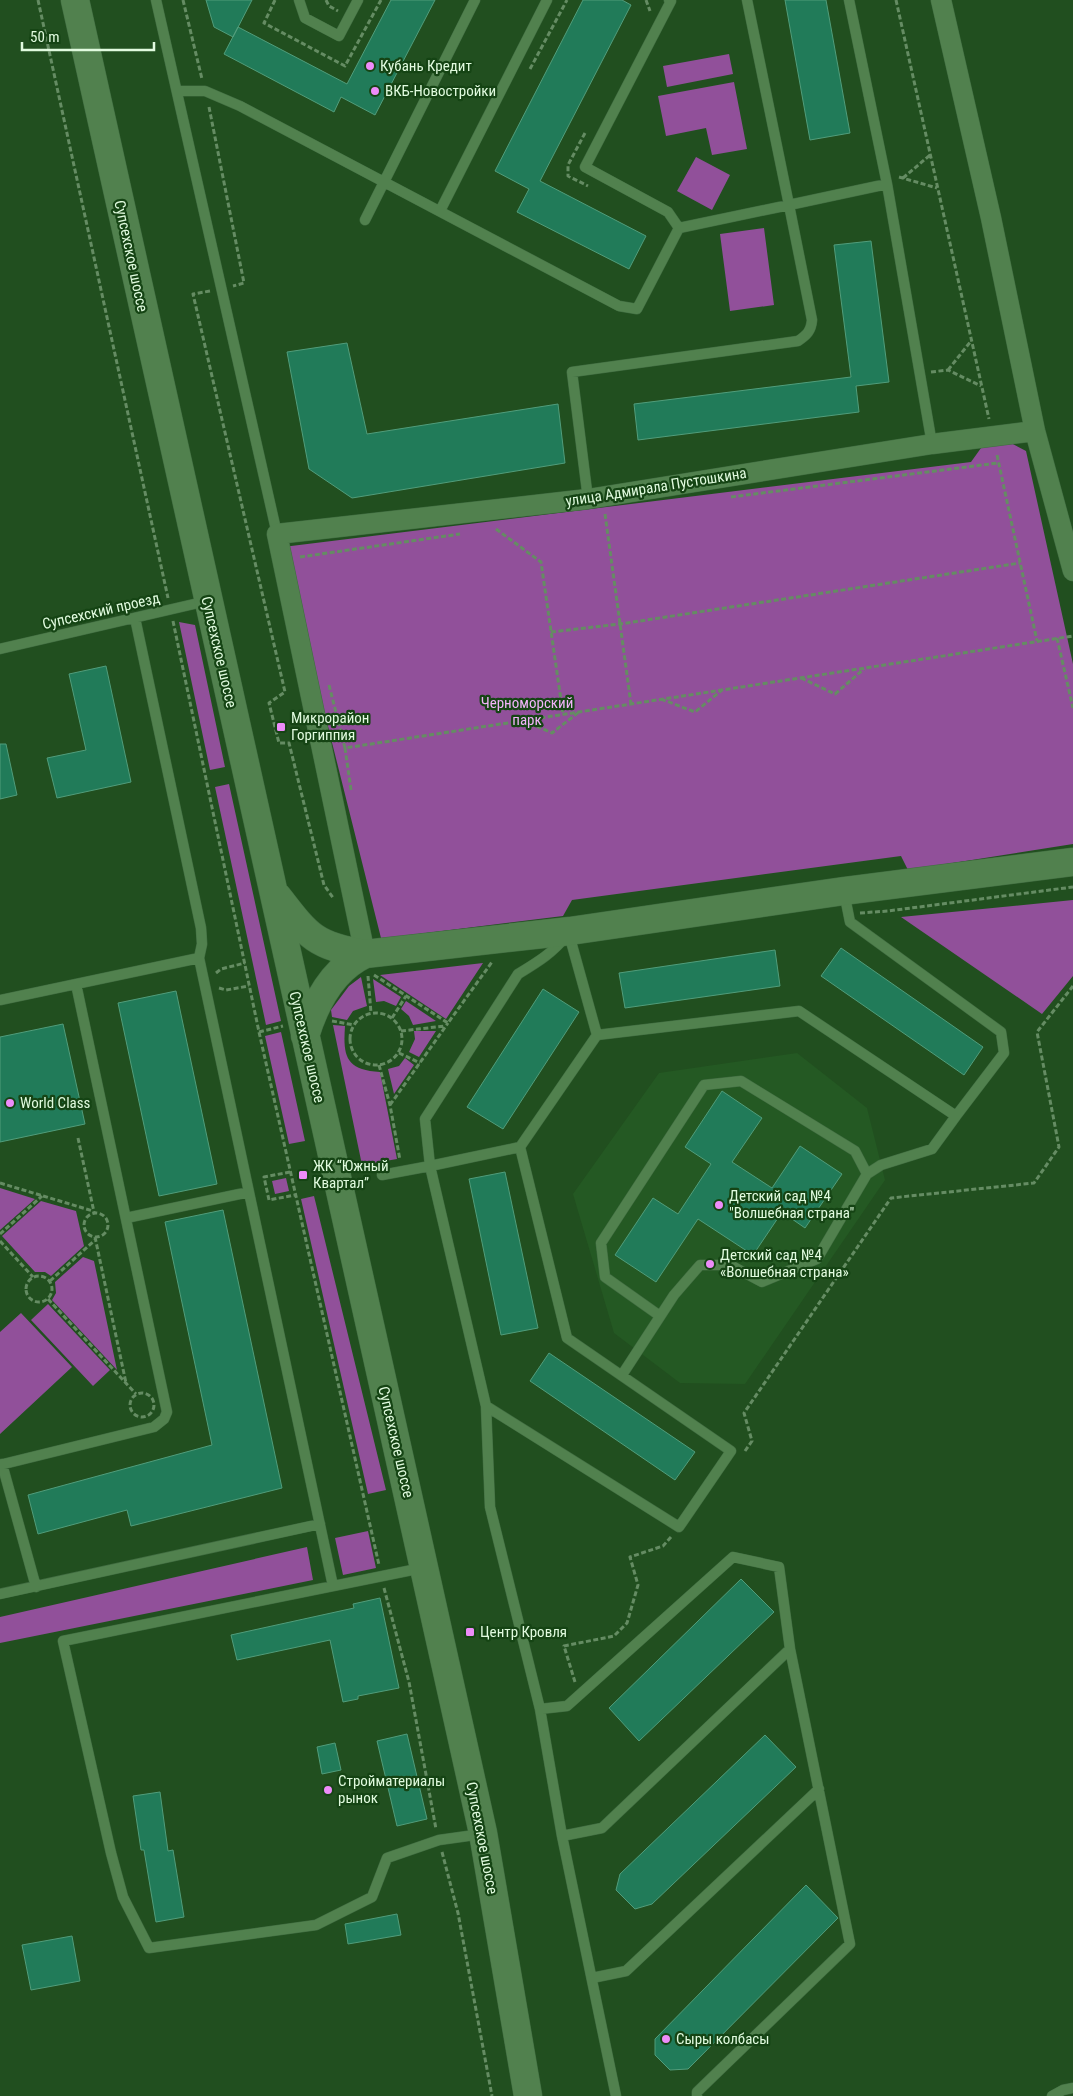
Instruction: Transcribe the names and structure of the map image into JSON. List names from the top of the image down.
{
  "streets": {
    "main road": ["Супсехское шоссе"],
    "street": ["улица Адмирала Пустошкина"],
    "lane": ["Супсехский проезд"]
  },
  "crossings": [
    ["Супсехское шоссе", "Супсехский проезд"]
  ],
  "parks": ["Черноморский парк"],
  "places": {
    "other": [
      "Кубань Кредит",
      "ВКБ-Новостройки",
      "World Class",
      "Детский сад №4 \"Волшебная страна\"",
      "Детский сад №4 «Волшебная страна»",
      "Стройматериалы рынок",
      "Сыры колбасы"
    ],
    "transit": ["Микрорайон Горгиппия", "ЖК “Южный Квартал”", "Центр Кровля"]
  },
  "scale_bar": "50 m"
}
